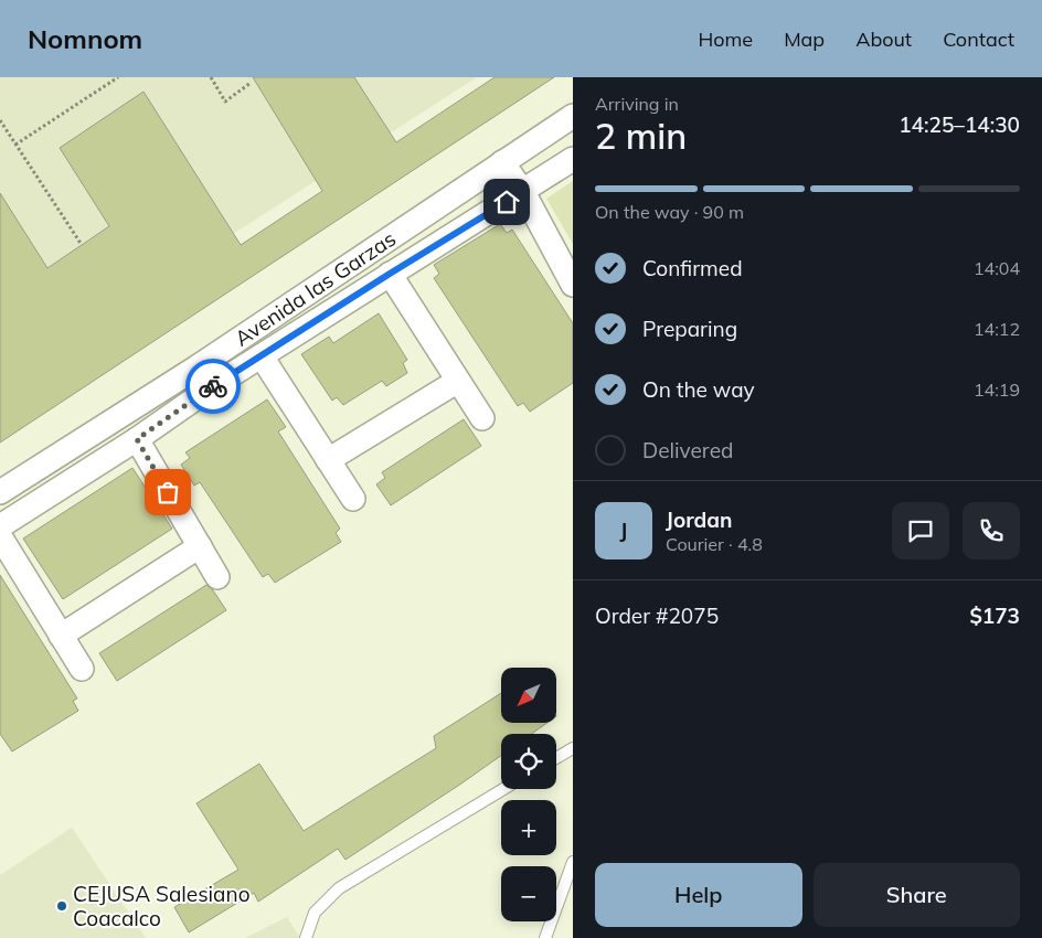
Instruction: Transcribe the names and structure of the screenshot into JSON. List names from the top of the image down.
{
  "streets": {
    "street": ["Avenida las Garzas"]
  },
  "places": ["CEJUSA Salesiano Coacalco"],
  "north": "bottom left",
  "page": {
    "header": "Nomnom",
    "nav": [
      "Home",
      "Map",
      "About",
      "Contact"
    ],
    "heading": ["2 min", "Arriving in", "14:25–14:30"],
    "panel": [
      "Jordan",
      "Courier · 4.8",
      "Order #2075",
      "$173"
    ],
    "bar": "On the way · 90 m",
    "list": [
      ["Confirmed", "14:04"],
      ["Preparing", "14:12"],
      ["On the way", "14:19"],
      "Delivered"
    ],
    "round": "J",
    "map_buttons": ["+", "−"],
    "buttons": ["Help", "Share"]
  }
}
